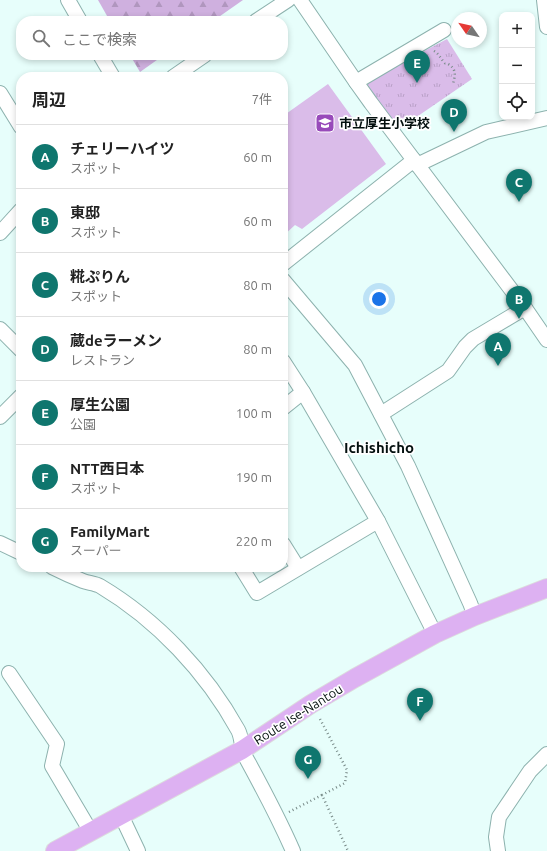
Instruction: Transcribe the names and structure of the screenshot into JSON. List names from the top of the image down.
{
  "streets": {
    "main road": ["Route Ise-Nantou"]
  },
  "districts": ["Ichishicho"],
  "places": {
    "school or university": ["市立厚生小学校"]
  },
  "north": "top left",
  "page": {
    "map_buttons": ["+", "−"],
    "search": "ここで検索",
    "pins": [
      "E",
      "D",
      "C",
      "B",
      "A",
      "F",
      "G"
    ],
    "heading": ["周辺", "7件"],
    "list": [
      {
        "mark": "A",
        "name": "チェリーハイツ",
        "note": "スポット",
        "value": "60 m"
      },
      {
        "mark": "B",
        "name": "東邸",
        "note": "スポット",
        "value": "60 m"
      },
      {
        "mark": "C",
        "name": "糀ぷりん",
        "note": "スポット",
        "value": "80 m"
      },
      {
        "mark": "D",
        "name": "蔵deラーメン",
        "note": "レストラン",
        "value": "80 m"
      },
      {
        "mark": "E",
        "name": "厚生公園",
        "note": "公園",
        "value": "100 m"
      },
      {
        "mark": "F",
        "name": "NTT西日本",
        "note": "スポット",
        "value": "190 m"
      },
      {
        "mark": "G",
        "name": "FamilyMart",
        "note": "スーパー",
        "value": "220 m"
      }
    ]
  }
}
